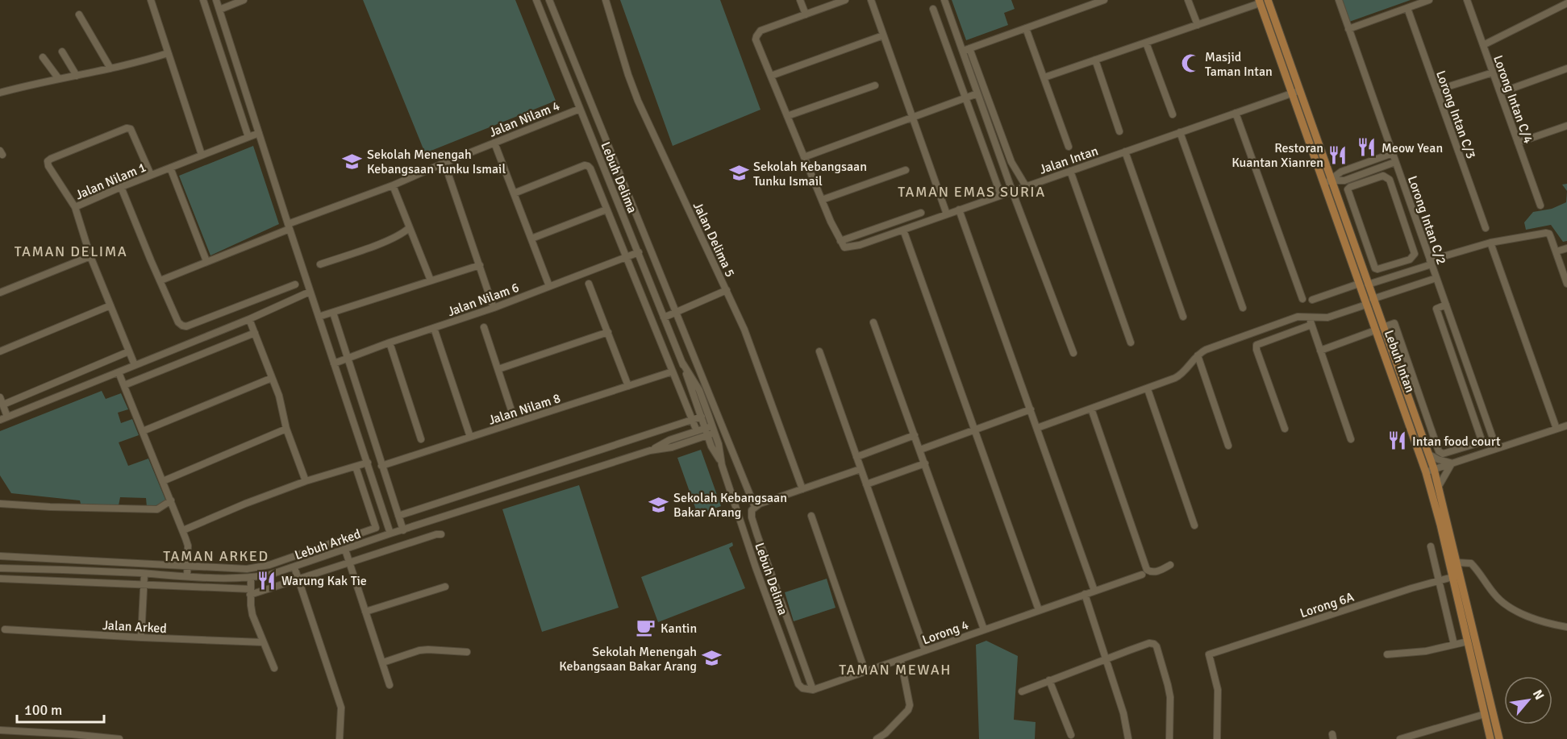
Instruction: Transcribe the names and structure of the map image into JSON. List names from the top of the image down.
{
  "streets": {
    "main road": ["Lebuh Intan"],
    "street": [
      "Lorong Intan C/4",
      "Lorong Intan C/3",
      "Jalan Nilam 4",
      "Jalan Intan",
      "Lebuh Delima",
      "Jalan Nilam 1",
      "Lorong Intan C/2",
      "Jalan Delima 5",
      "Jalan Nilam 6",
      "Jalan Nilam 8",
      "Lebuh Arked",
      "Lorong 6A",
      "Jalan Arked",
      "Lorong 4"
    ]
  },
  "crossings": [
    ["Jalan Nilam 4", "Lebuh Delima"],
    ["Jalan Intan", "Lebuh Intan"],
    ["Lebuh Delima", "Jalan Nilam 6"],
    ["Lebuh Delima", "Jalan Nilam 8"],
    ["Lebuh Delima", "Lebuh Arked"],
    ["Lebuh Delima", "Lorong 4"],
    ["Lebuh Intan", "Lorong 6A"]
  ],
  "districts": [
    "TAMAN EMAS SURIA",
    "TAMAN DELIMA",
    "TAMAN ARKED",
    "TAMAN MEWAH"
  ],
  "places": {
    "mosque": ["Masjid Taman Intan"],
    "restaurant": [
      "Meow Yean",
      "Restoran Kuantan Xianren",
      "Intan food court",
      "Warung Kak Tie"
    ],
    "school or university": [
      "Sekolah Menengah Kebangsaan Tunku Ismail",
      "Sekolah Kebangsaan Tunku Ismail",
      "Sekolah Kebangsaan Bakar Arang",
      "Sekolah Menengah Kebangsaan Bakar Arang"
    ],
    "cafe": ["Kantin"]
  },
  "scale_bar": "100 m",
  "north": "top right"
}
